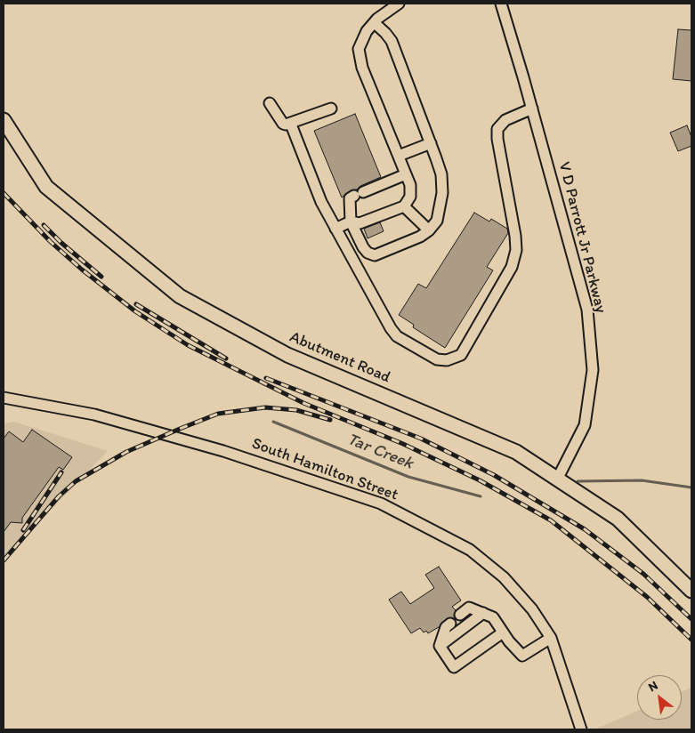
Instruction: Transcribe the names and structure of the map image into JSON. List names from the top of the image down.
{
  "streets": {
    "main road": ["Abutment Road"],
    "street": ["V D Parrott Jr Parkway", "South Hamilton Street"]
  },
  "crossings": [
    ["V D Parrott Jr Parkway", "Abutment Road"]
  ],
  "water": ["Tar Creek"],
  "north": "top left"
}
